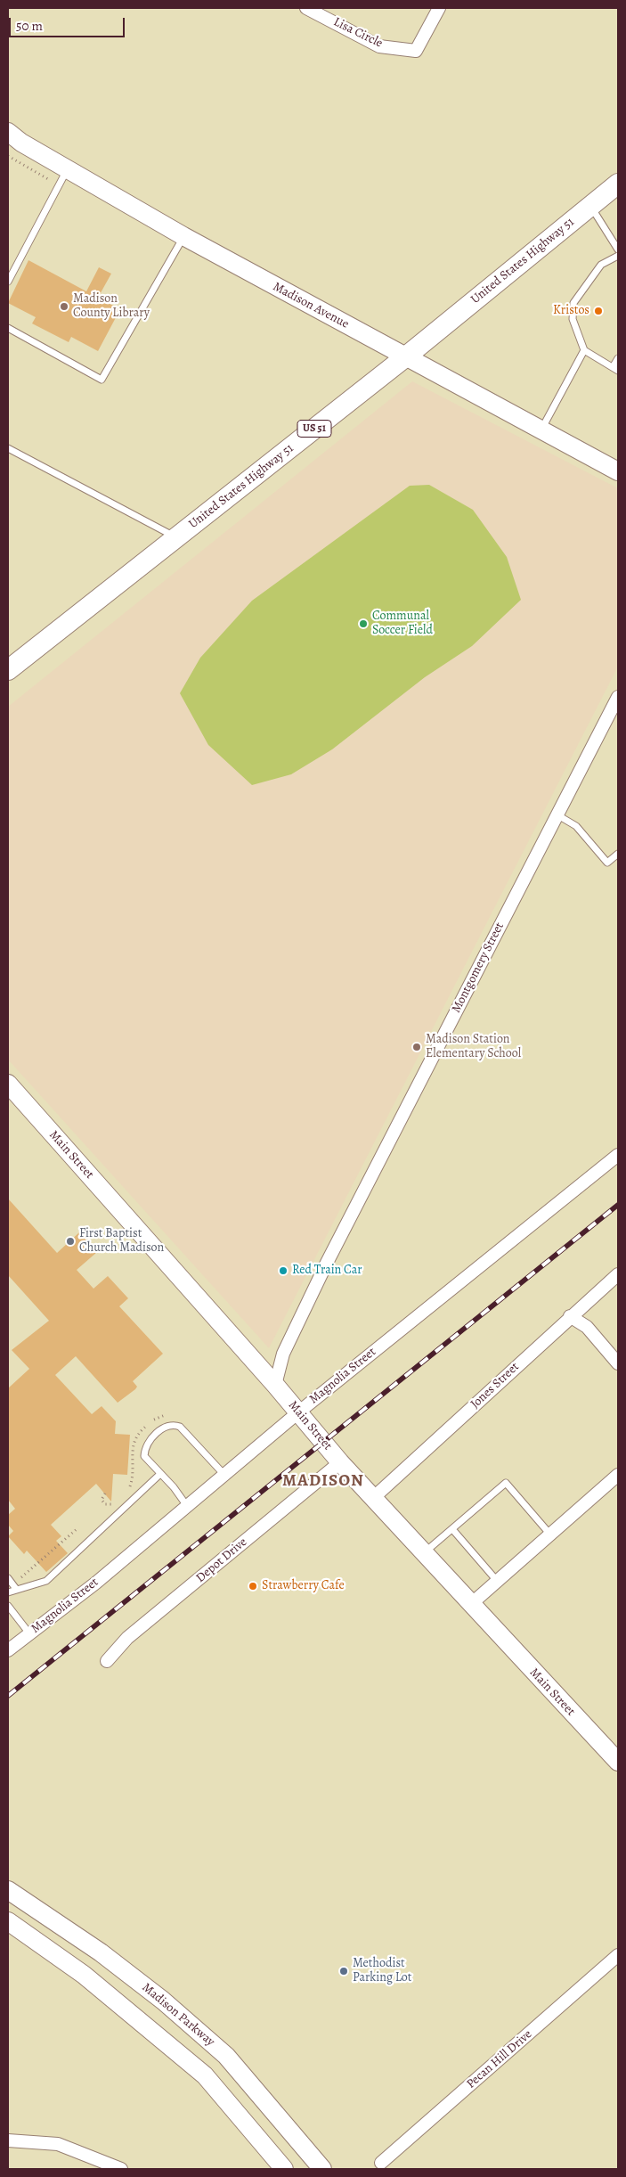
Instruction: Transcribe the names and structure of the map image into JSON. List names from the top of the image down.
{
  "streets": {
    "main road": [
      "United States Highway 51",
      "Madison Avenue",
      "US 51",
      "Main Street",
      "Madison Parkway"
    ],
    "street": [
      "Lisa Circle",
      "Montgomery Street",
      "Magnolia Street",
      "Jones Street",
      "Depot Drive",
      "Pecan Hill Drive"
    ]
  },
  "crossings": [
    ["United States Highway 51", "Madison Avenue"],
    ["Montgomery Street", "Main Street"],
    ["Main Street", "Magnolia Street"],
    ["Main Street", "Jones Street"],
    ["Main Street", "Depot Drive"]
  ],
  "districts": ["MADISON"],
  "places": [
    "Madison County Library",
    "Kristos",
    "Communal Soccer Field",
    "Madison Station Elementary School",
    "First Baptist Church Madison",
    "Red Train Car",
    "Strawberry Cafe",
    "Methodist Parking Lot"
  ],
  "scale_bar": "50 m"
}
